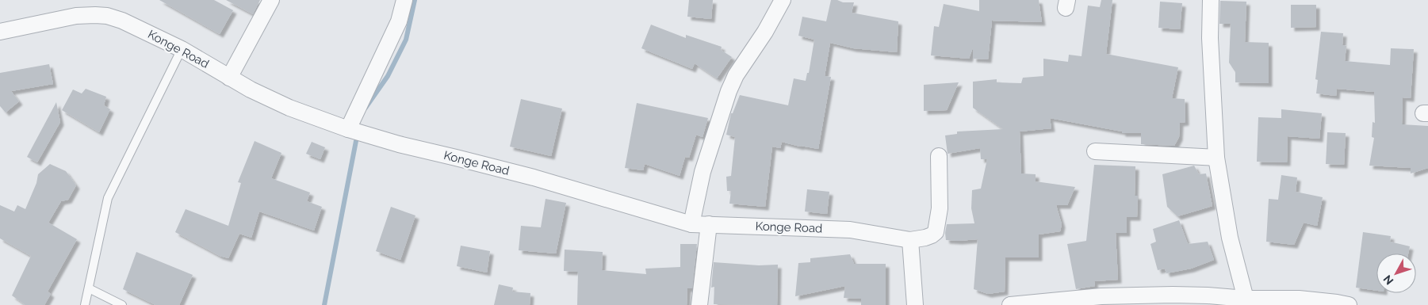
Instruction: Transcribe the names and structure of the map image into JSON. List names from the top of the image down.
{
  "streets": {
    "street": ["Konge Road"]
  },
  "north": "bottom left"
}
